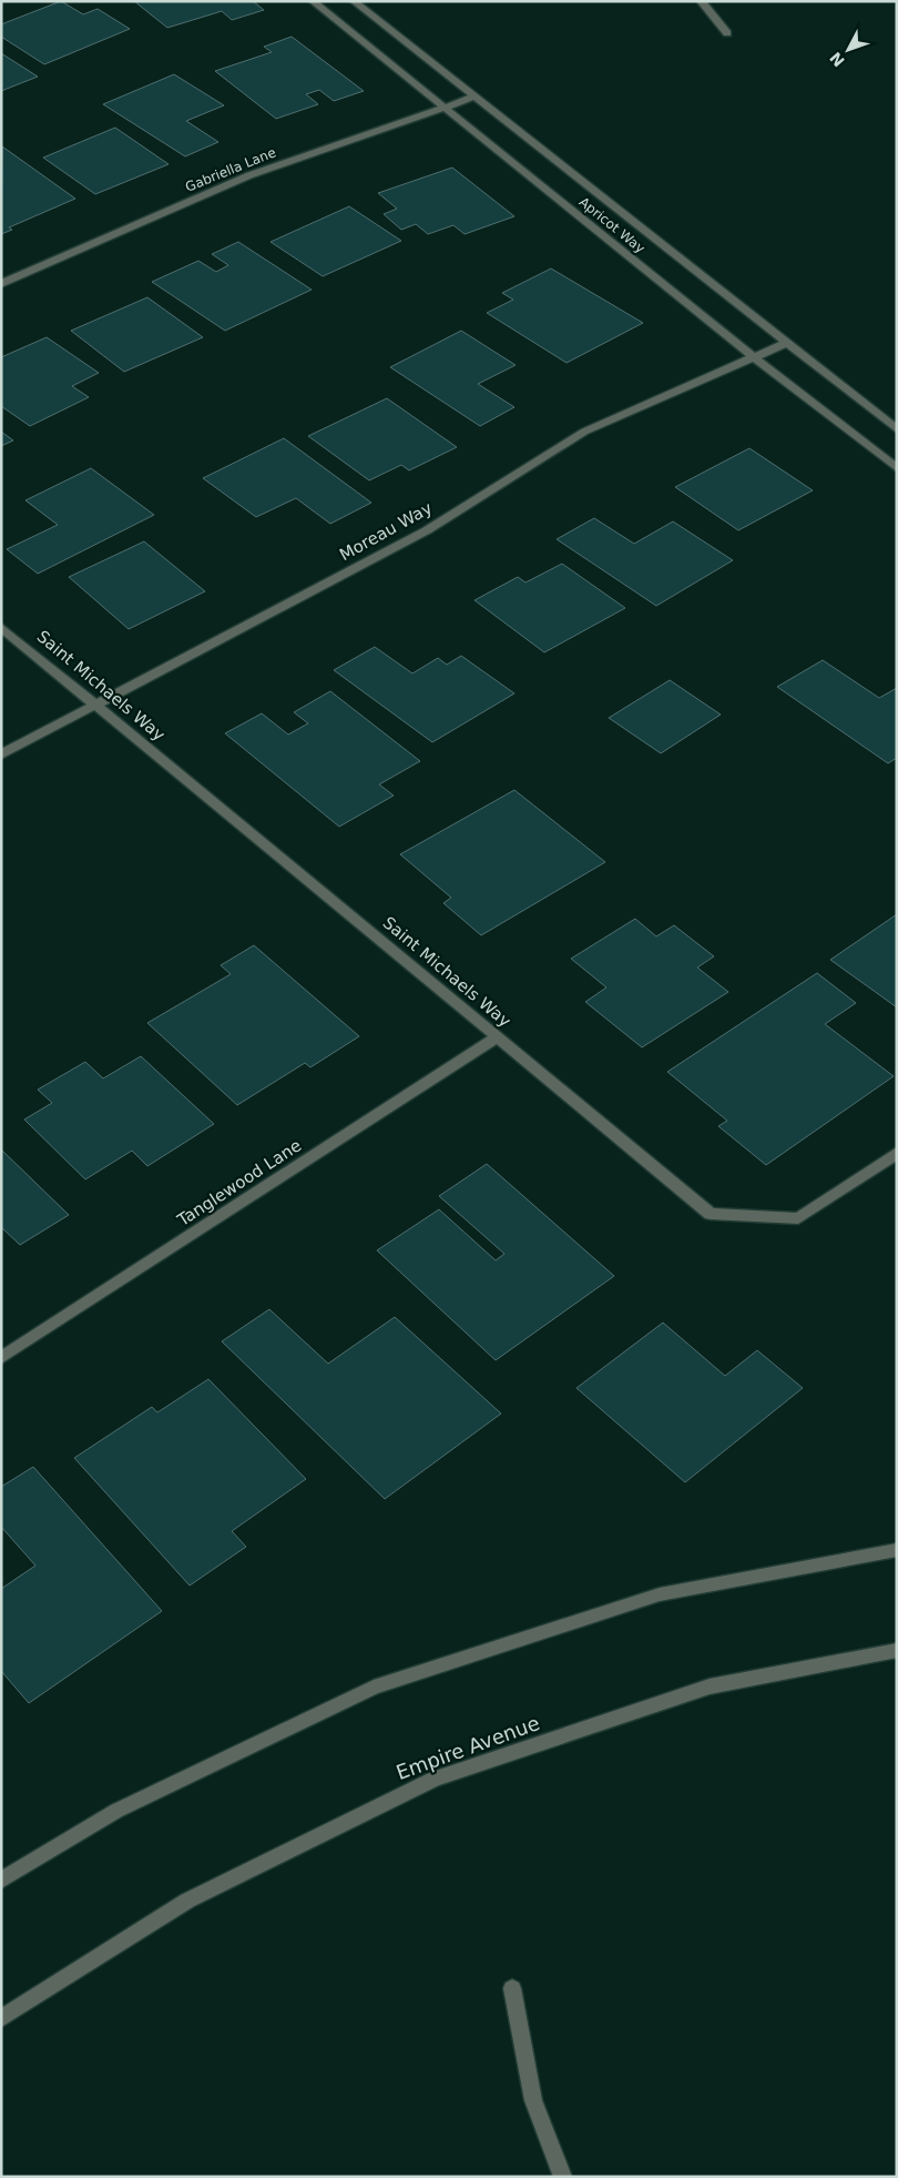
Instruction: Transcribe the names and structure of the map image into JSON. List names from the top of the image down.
{
  "streets": {
    "street": [
      "Gabriella Lane",
      "Apricot Way",
      "Moreau Way",
      "Saint Michaels Way",
      "Tanglewood Lane",
      "Empire Avenue"
    ]
  },
  "crossings": [
    ["Gabriella Lane", "Apricot Way"],
    ["Apricot Way", "Moreau Way"],
    ["Moreau Way", "Saint Michaels Way"],
    ["Saint Michaels Way", "Tanglewood Lane"]
  ],
  "north": "bottom left"
}
